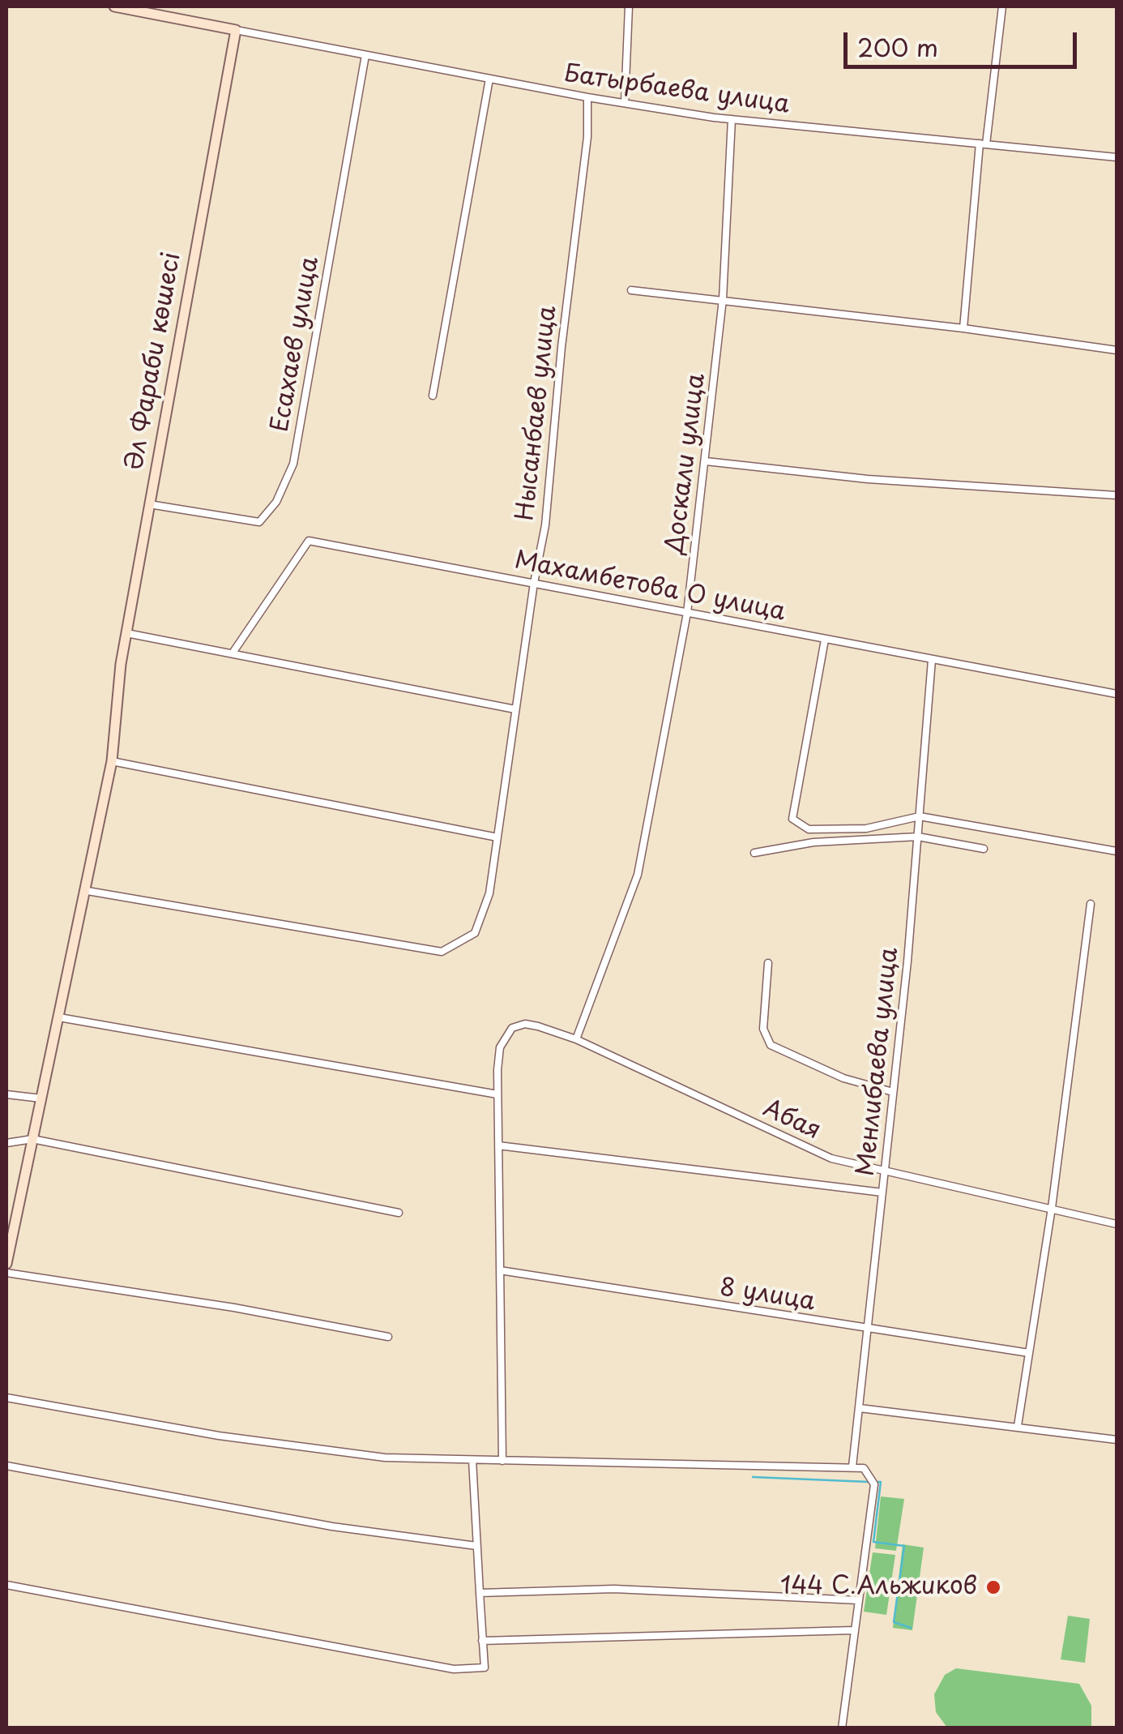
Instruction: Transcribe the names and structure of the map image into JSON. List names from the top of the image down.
{
  "streets": {
    "street": [
      "Батырбаева улица",
      "Есахаев улица",
      "Әл Фараби көшесі",
      "Нысанбаев улица",
      "Доскали улица",
      "Махамбетова О улица",
      "Менлибаева улица",
      "Абая",
      "8 улица"
    ]
  },
  "crossings": [
    ["Батырбаева улица", "Есахаев улица"],
    ["Батырбаева улица", "Әл Фараби көшесі"],
    ["Батырбаева улица", "Нысанбаев улица"],
    ["Батырбаева улица", "Доскали улица"],
    ["Есахаев улица", "Әл Фараби көшесі"],
    ["Нысанбаев улица", "Махамбетова О улица"],
    ["Доскали улица", "Махамбетова О улица"],
    ["Доскали улица", "Абая"],
    ["Махамбетова О улица", "Менлибаева улица"],
    ["Менлибаева улица", "Абая"],
    ["Менлибаева улица", "8 улица"]
  ],
  "places": ["144 С.Альжиков"],
  "scale_bar": "200 m"
}
